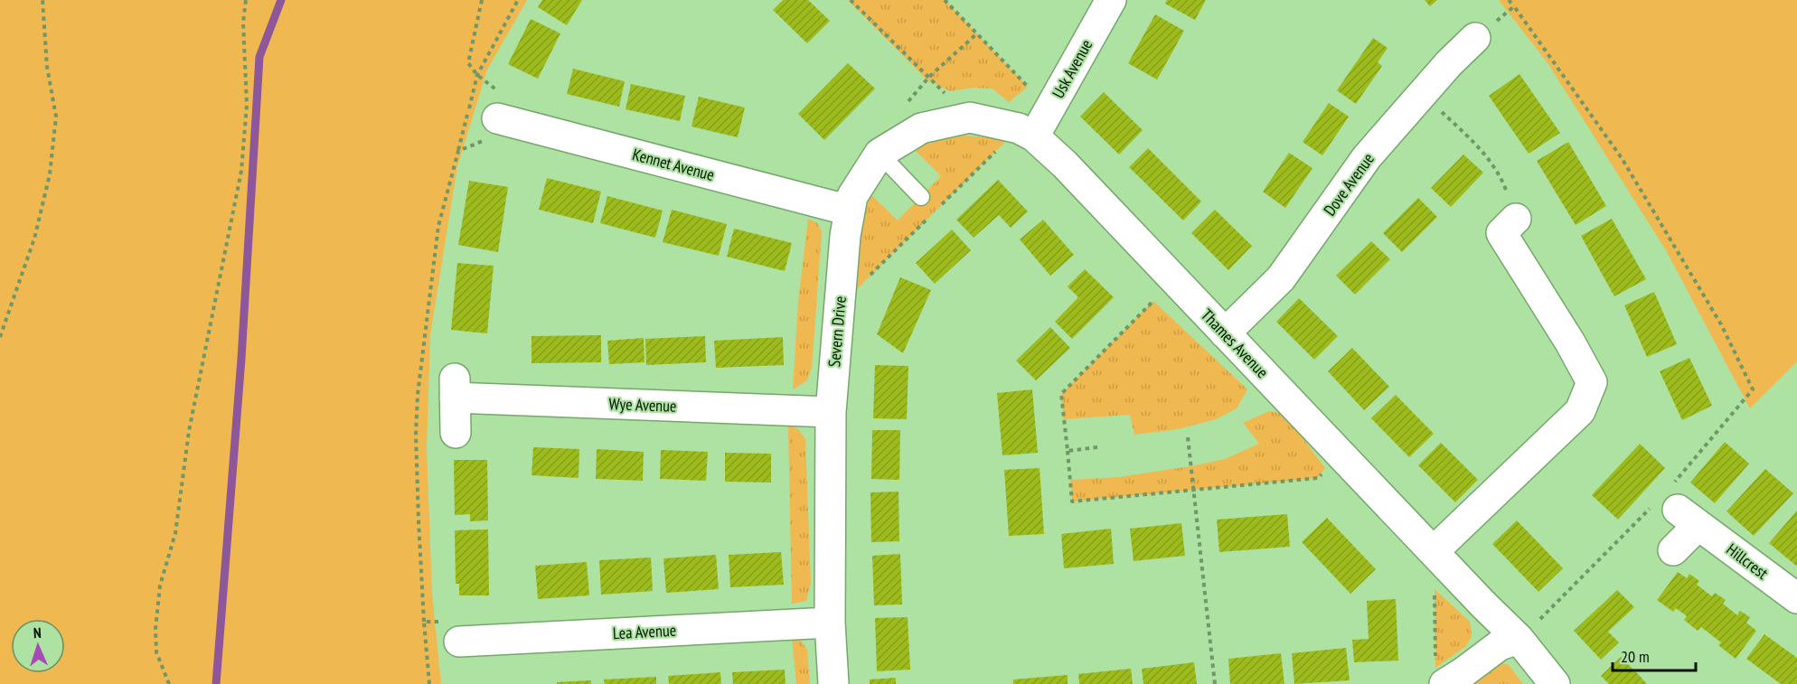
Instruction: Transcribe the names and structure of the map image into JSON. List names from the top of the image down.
{
  "streets": {
    "street": [
      "Usk Avenue",
      "Kennet Avenue",
      "Dove Avenue",
      "Severn Drive",
      "Thames Avenue",
      "Wye Avenue",
      "Hillcrest",
      "Lea Avenue"
    ]
  },
  "crossings": [
    ["Usk Avenue", "Severn Drive"],
    ["Usk Avenue", "Thames Avenue"],
    ["Kennet Avenue", "Severn Drive"],
    ["Dove Avenue", "Thames Avenue"],
    ["Severn Drive", "Thames Avenue"],
    ["Severn Drive", "Wye Avenue"],
    ["Severn Drive", "Lea Avenue"]
  ],
  "scale_bar": "20 m",
  "north": "top"
}
